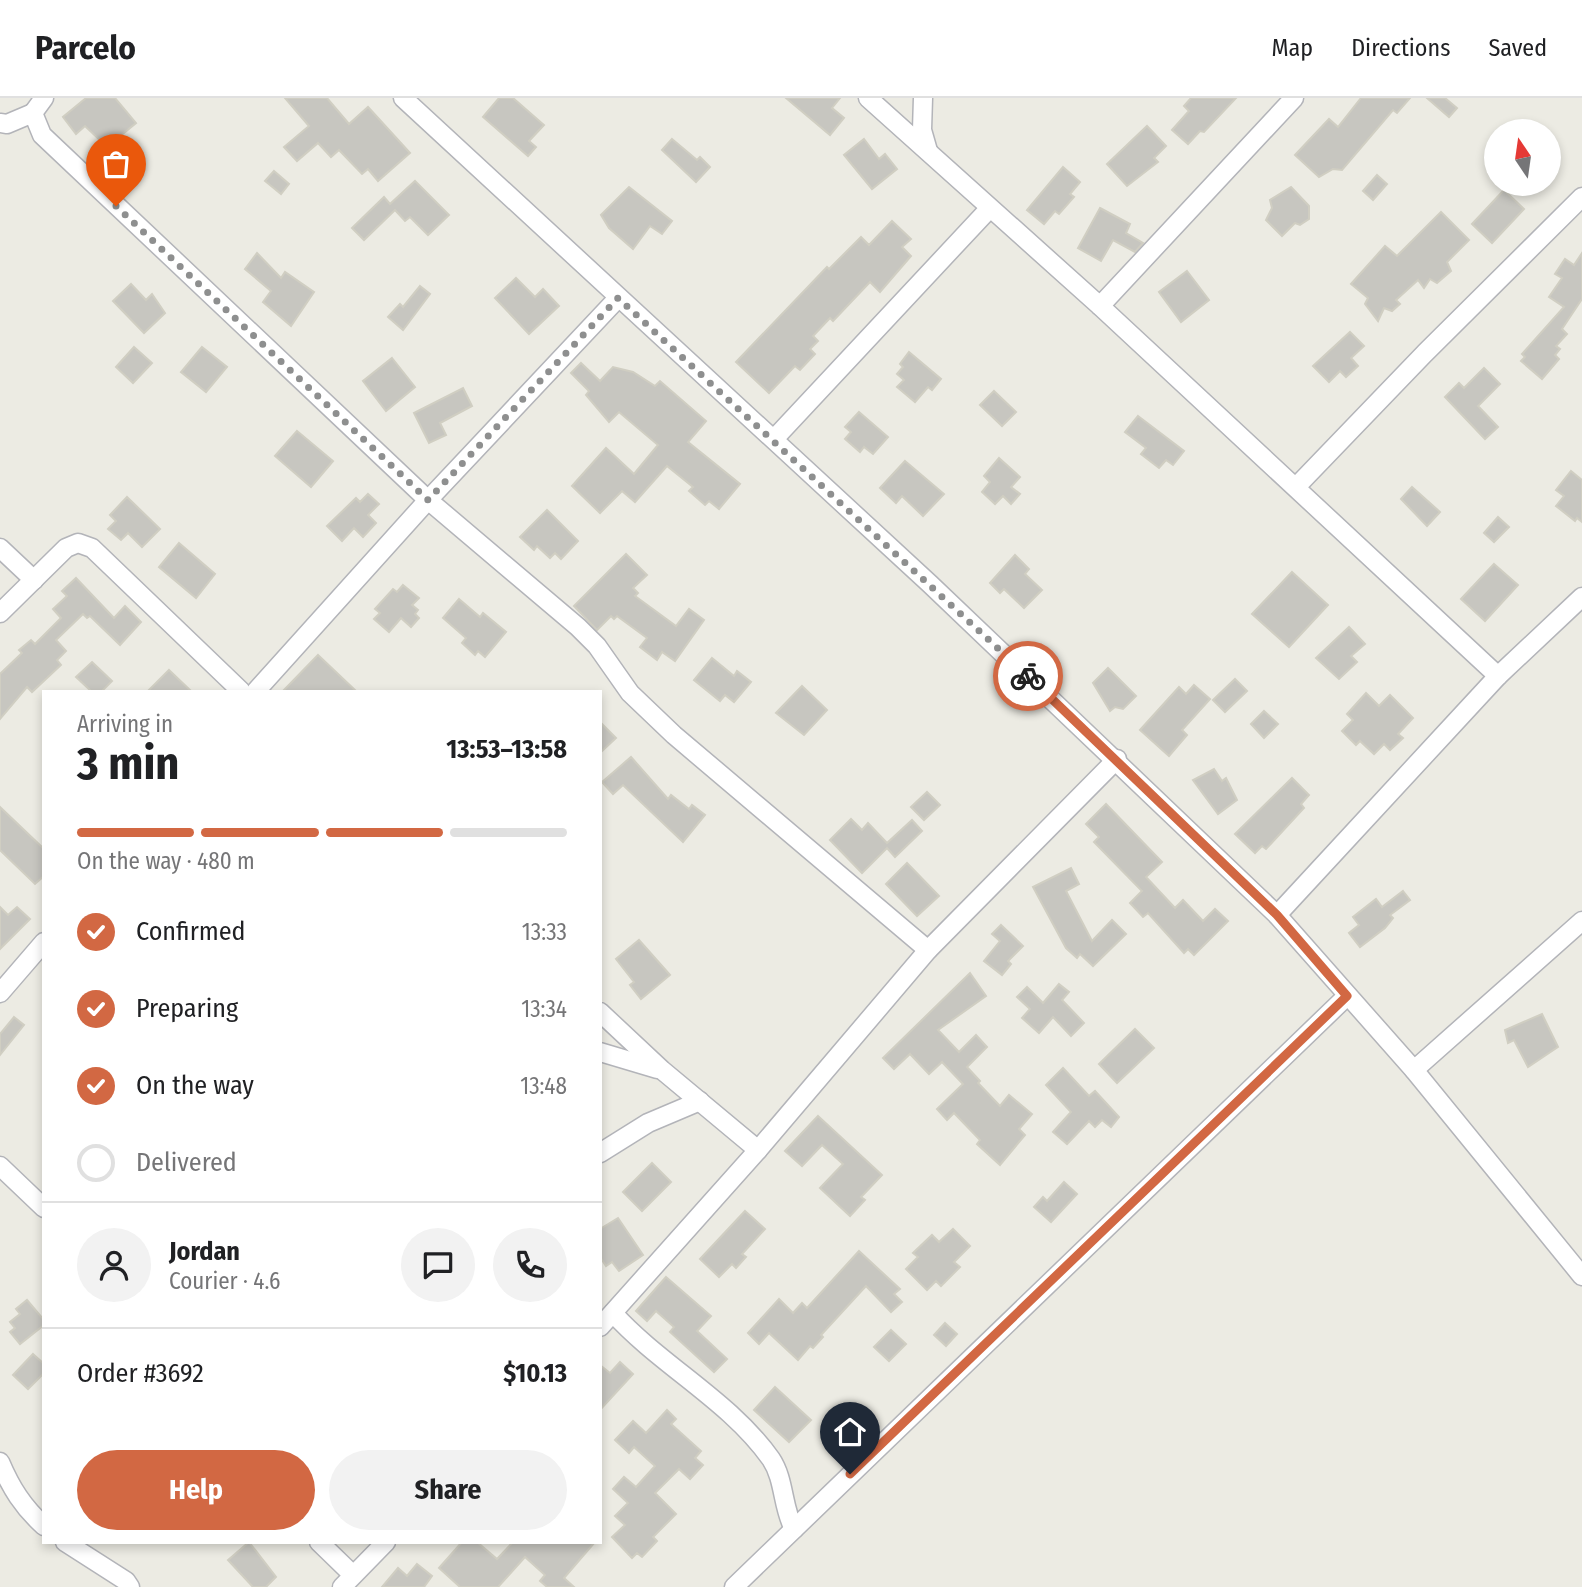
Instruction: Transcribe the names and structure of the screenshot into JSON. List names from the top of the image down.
{
  "north": "top",
  "page": {
    "header": "Parcelo",
    "nav": ["Map", "Directions", "Saved"],
    "heading": ["3 min", "Arriving in", "13:53–13:58"],
    "panel": [
      "Jordan",
      "Courier · 4.6",
      "Order #3692",
      "$10.13"
    ],
    "bar": "On the way · 480 m",
    "list": [
      ["Confirmed", "13:33"],
      ["Preparing", "13:34"],
      ["On the way", "13:48"],
      "Delivered"
    ],
    "buttons": ["Help", "Share"]
  }
}
